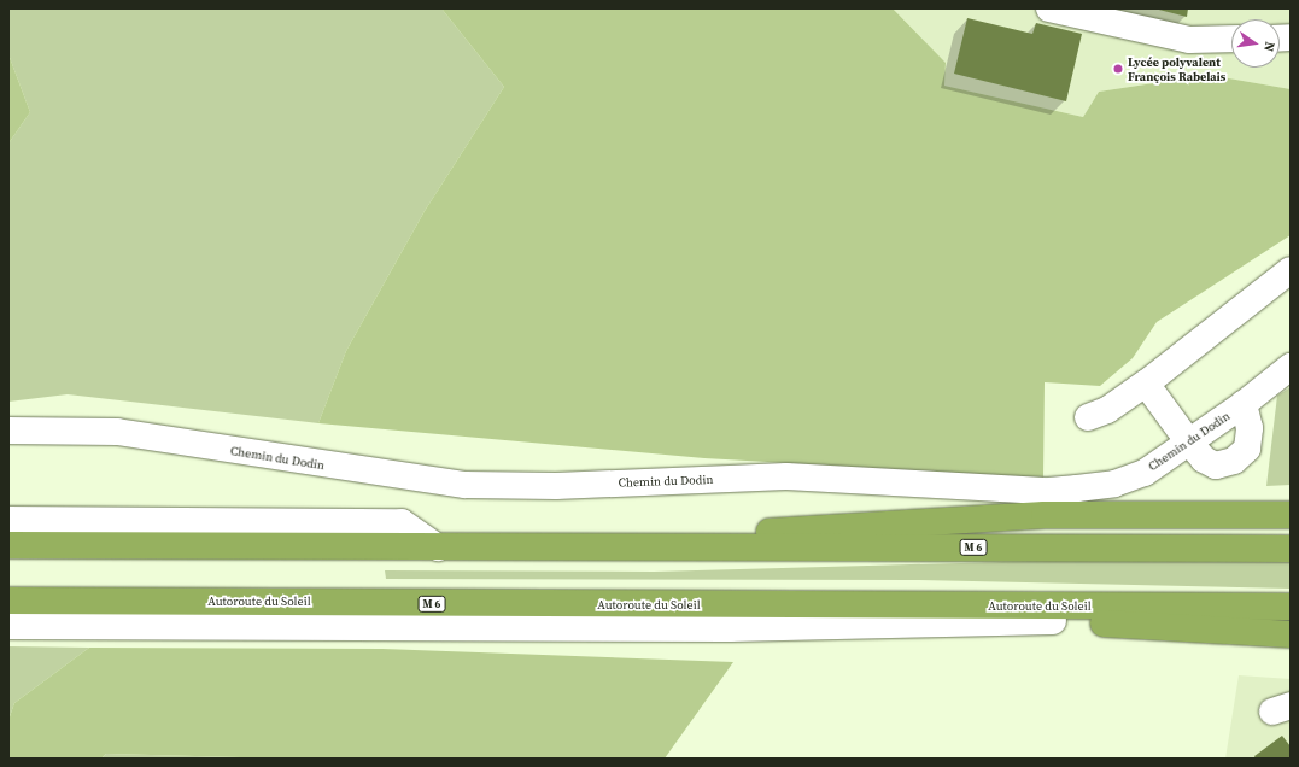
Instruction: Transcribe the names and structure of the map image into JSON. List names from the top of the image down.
{
  "streets": {
    "highway": ["M 6", "Autoroute du Soleil"],
    "street": ["Chemin du Dodin"]
  },
  "places": ["Lycée polyvalent François Rabelais"],
  "north": "right"
}
